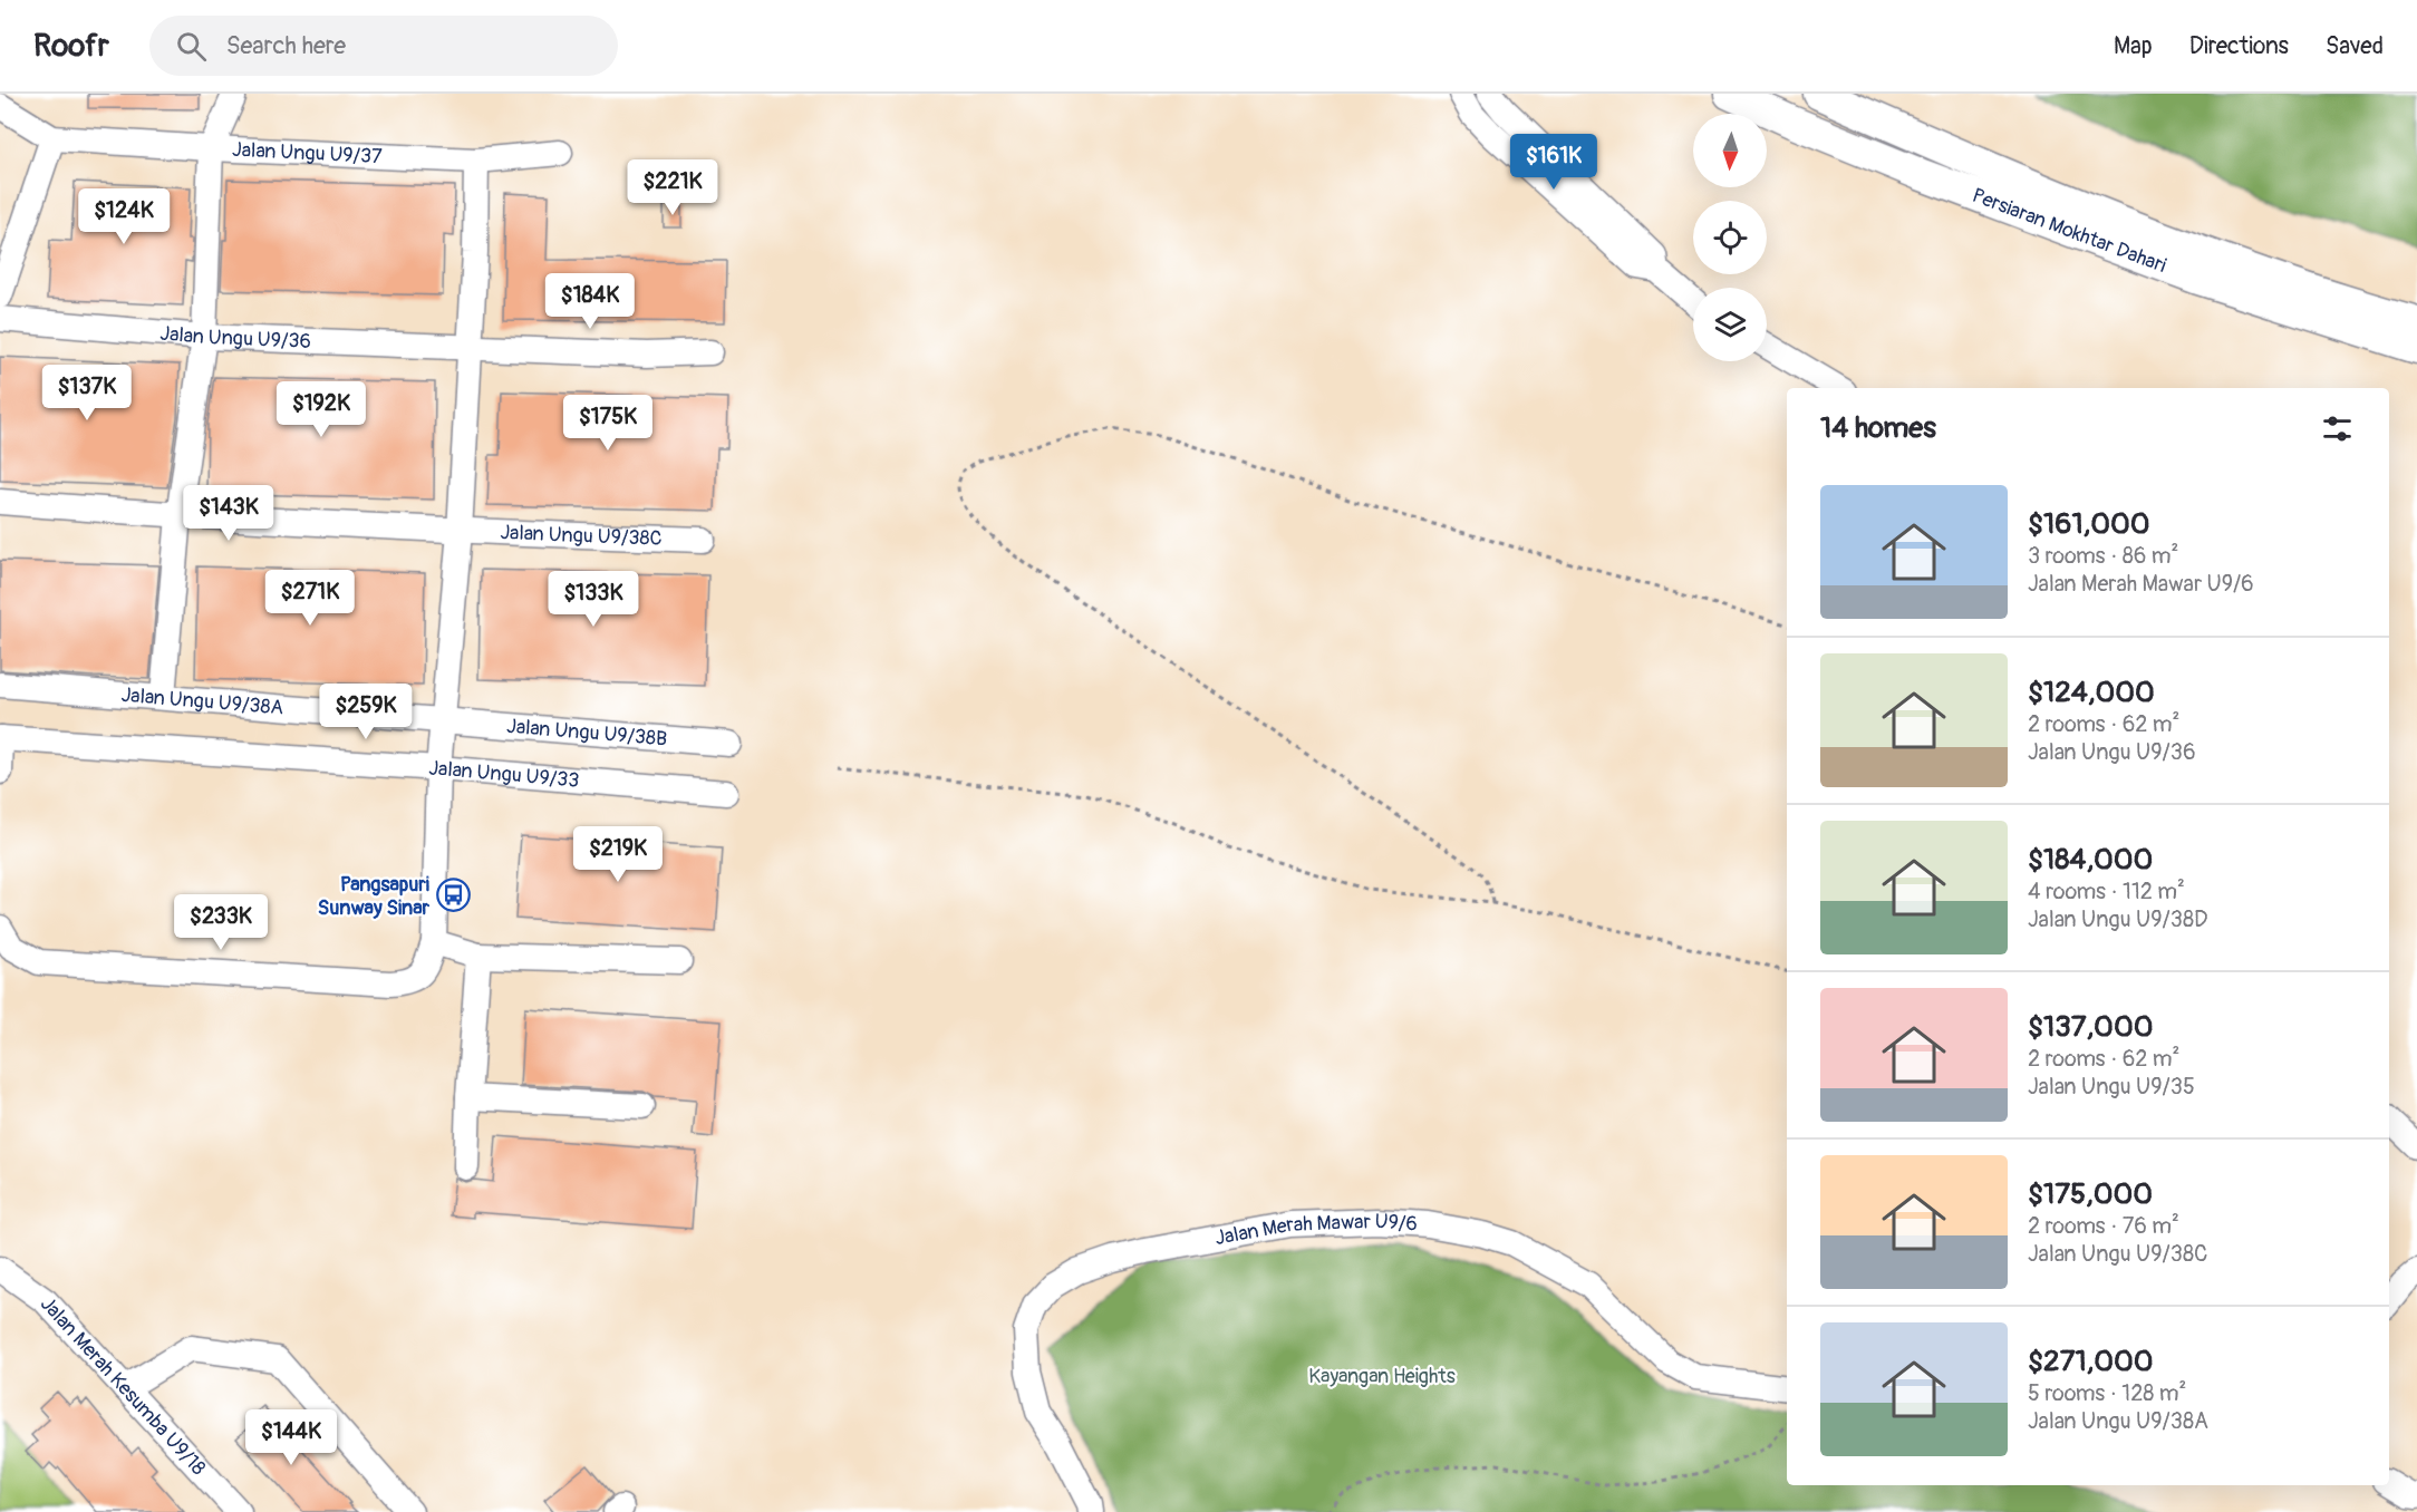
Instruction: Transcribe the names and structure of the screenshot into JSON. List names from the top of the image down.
{
  "streets": {
    "main road": ["Persiaran Mokhtar Dahari"],
    "street": [
      "Jalan Ungu U9/37",
      "Jalan Ungu U9/36",
      "Jalan Ungu U9/38C",
      "Jalan Ungu U9/38A",
      "Jalan Ungu U9/38B",
      "Jalan Ungu U9/33",
      "Jalan Merah Mawar U9/6",
      "Jalan Merah Kesumba U9/18"
    ]
  },
  "crossings": [
    ["Jalan Ungu U9/38A", "Jalan Ungu U9/38B"]
  ],
  "parks": ["Kayangan Heights"],
  "places": {
    "bus stop": ["Pangsapuri Sunway Sinar"]
  },
  "north": "bottom",
  "page": {
    "header": "Roofr",
    "search": "Search here",
    "nav": ["Map", "Directions", "Saved"],
    "price": [
      "$161K",
      "$221K",
      "$124K",
      "$184K",
      "$137K",
      "$192K",
      "$175K",
      "$143K",
      "$271K",
      "$133K",
      "$259K",
      "$219K",
      "$233K",
      "$144K"
    ],
    "heading": "14 homes",
    "list": [
      {
        "name": "$161,000",
        "note": "3 rooms · 86 m² · Jalan Merah Mawar U9/6"
      },
      {
        "name": "$124,000",
        "note": "2 rooms · 62 m² · Jalan Ungu U9/36"
      },
      {
        "name": "$184,000",
        "note": "4 rooms · 112 m² · Jalan Ungu U9/38D"
      },
      {
        "name": "$137,000",
        "note": "2 rooms · 62 m² · Jalan Ungu U9/35"
      },
      {
        "name": "$175,000",
        "note": "2 rooms · 76 m² · Jalan Ungu U9/38C"
      },
      {
        "name": "$271,000",
        "note": "5 rooms · 128 m² · Jalan Ungu U9/38A"
      }
    ]
  }
}
